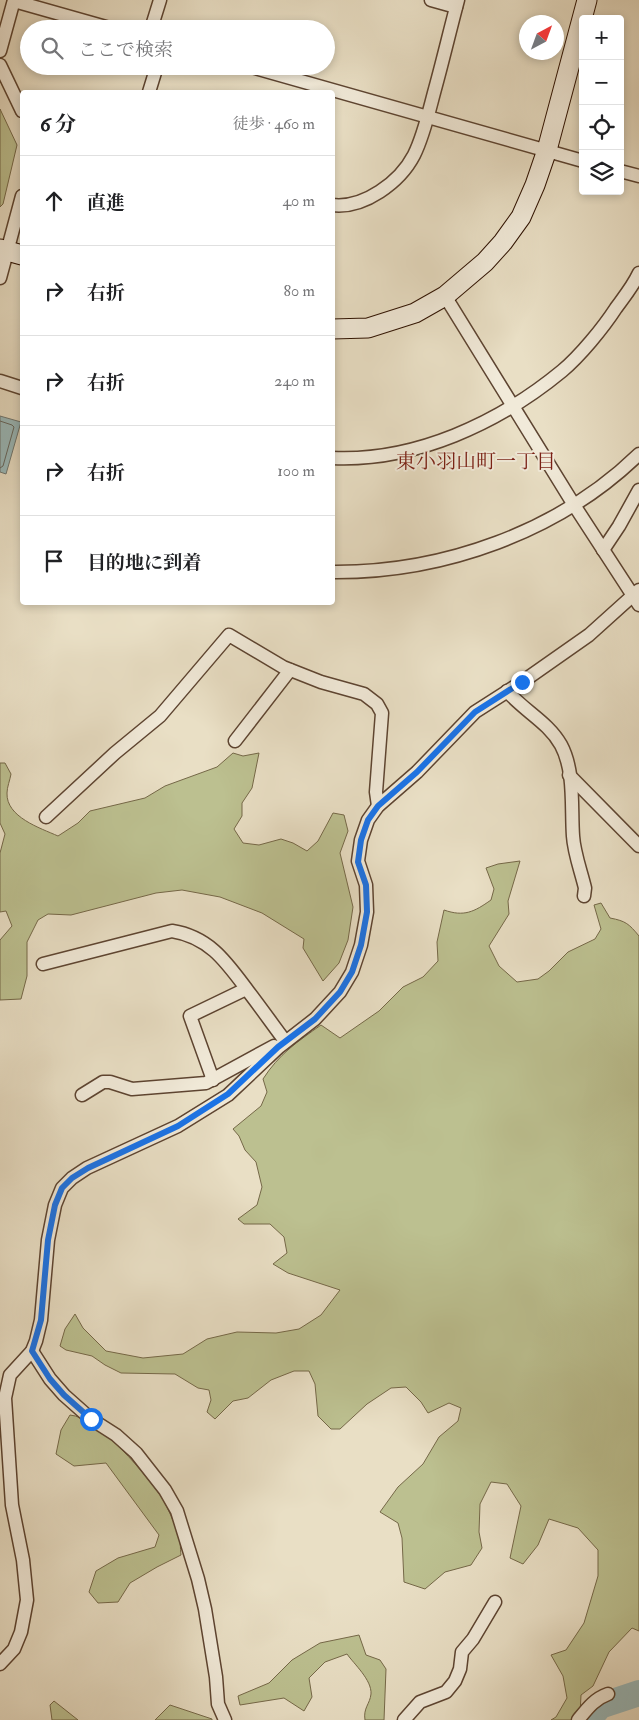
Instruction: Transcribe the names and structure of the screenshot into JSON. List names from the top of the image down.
{
  "districts": ["東小羽山町一丁目"],
  "north": "top right",
  "page": {
    "map_buttons": ["+", "−"],
    "search": "ここで検索",
    "heading": ["6 分", "徒歩 · 460 m"],
    "list": [
      ["直進", "40 m"],
      ["右折", "80 m"],
      ["右折", "240 m"],
      ["右折", "100 m"],
      "目的地に到着"
    ]
  }
}
